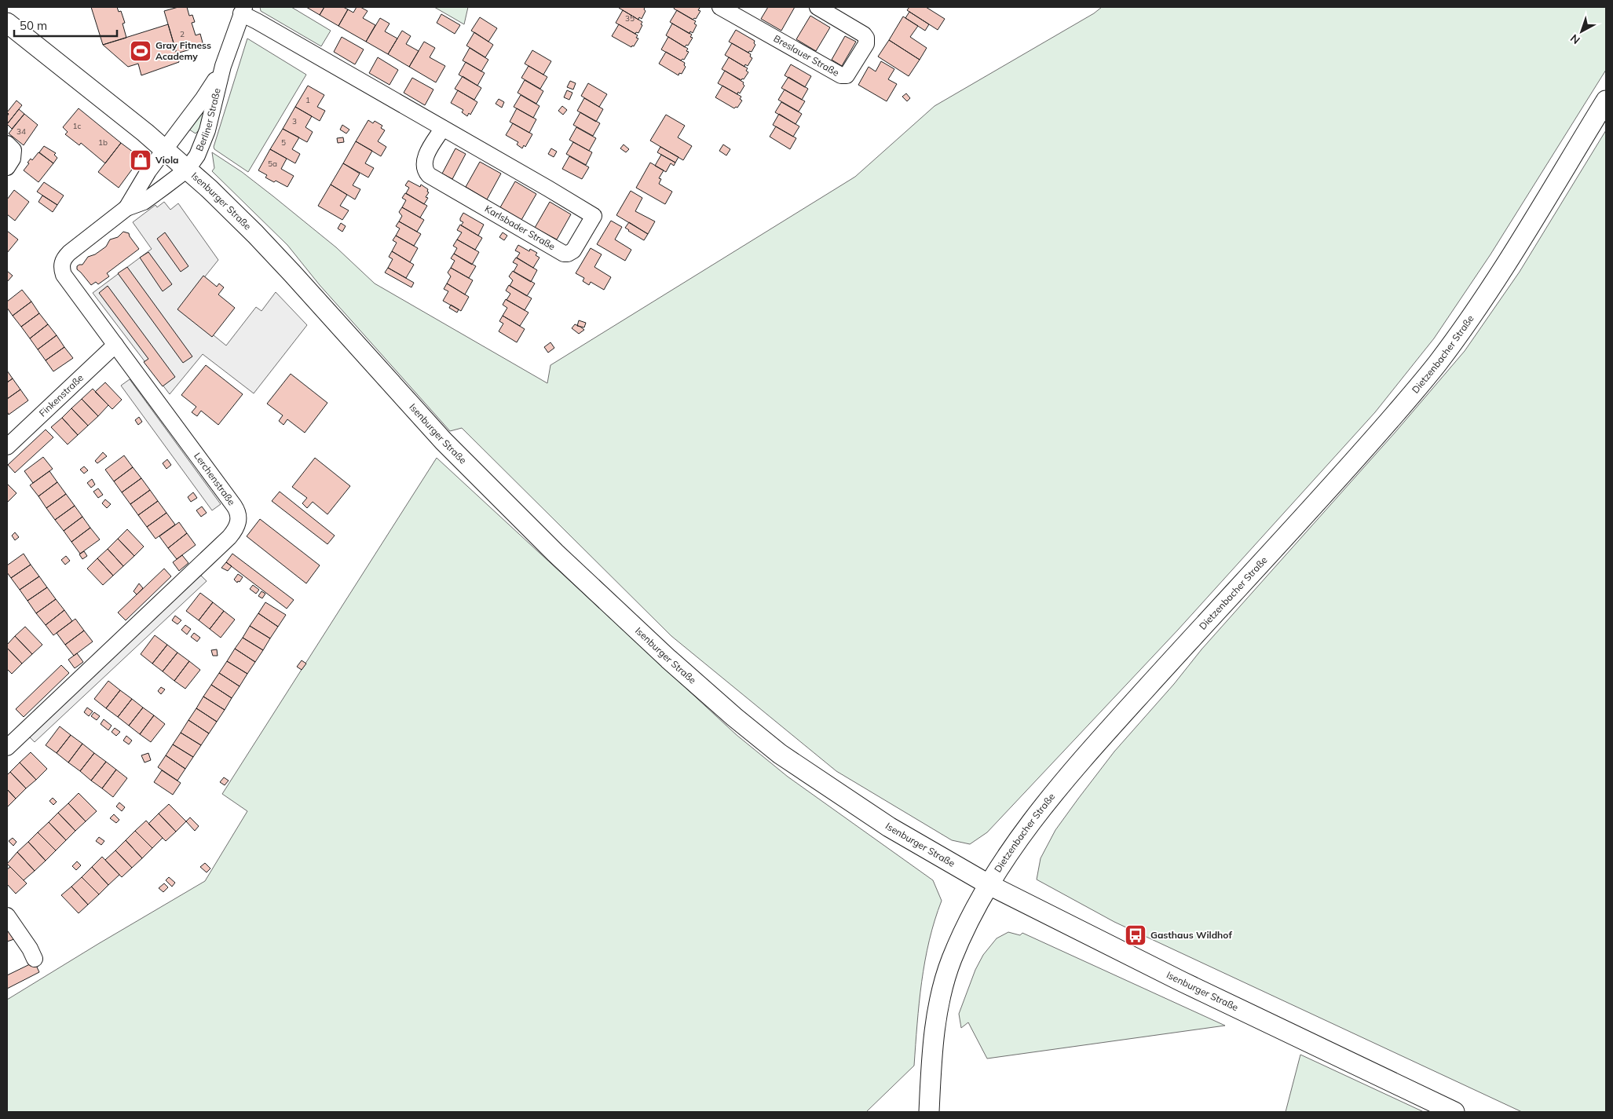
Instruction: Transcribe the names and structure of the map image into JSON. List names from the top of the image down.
{
  "streets": {
    "main road": ["Isenburger Straße", "Dietzenbacher Straße"],
    "street": [
      "Breslauer Straße",
      "Berliner Straße",
      "Karlsbader Straße",
      "Finkenstraße",
      "Lerchenstraße"
    ]
  },
  "crossings": [
    ["Berliner Straße", "Isenburger Straße"],
    ["Berliner Straße", "Karlsbader Straße"],
    ["Berliner Straße", "Lerchenstraße"],
    ["Isenburger Straße", "Dietzenbacher Straße"],
    ["Isenburger Straße", "Lerchenstraße"],
    ["Finkenstraße", "Lerchenstraße"]
  ],
  "places": {
    "sports": ["Gray Fitness Academy"],
    "shop": ["Viola"],
    "bus stop": ["Gasthaus Wildhof"]
  },
  "house_numbers": [
    "35",
    "2",
    "1",
    "3",
    "1c",
    "34",
    "1b",
    "5",
    "5a"
  ],
  "scale_bar": "50 m",
  "north": "bottom left"
}
